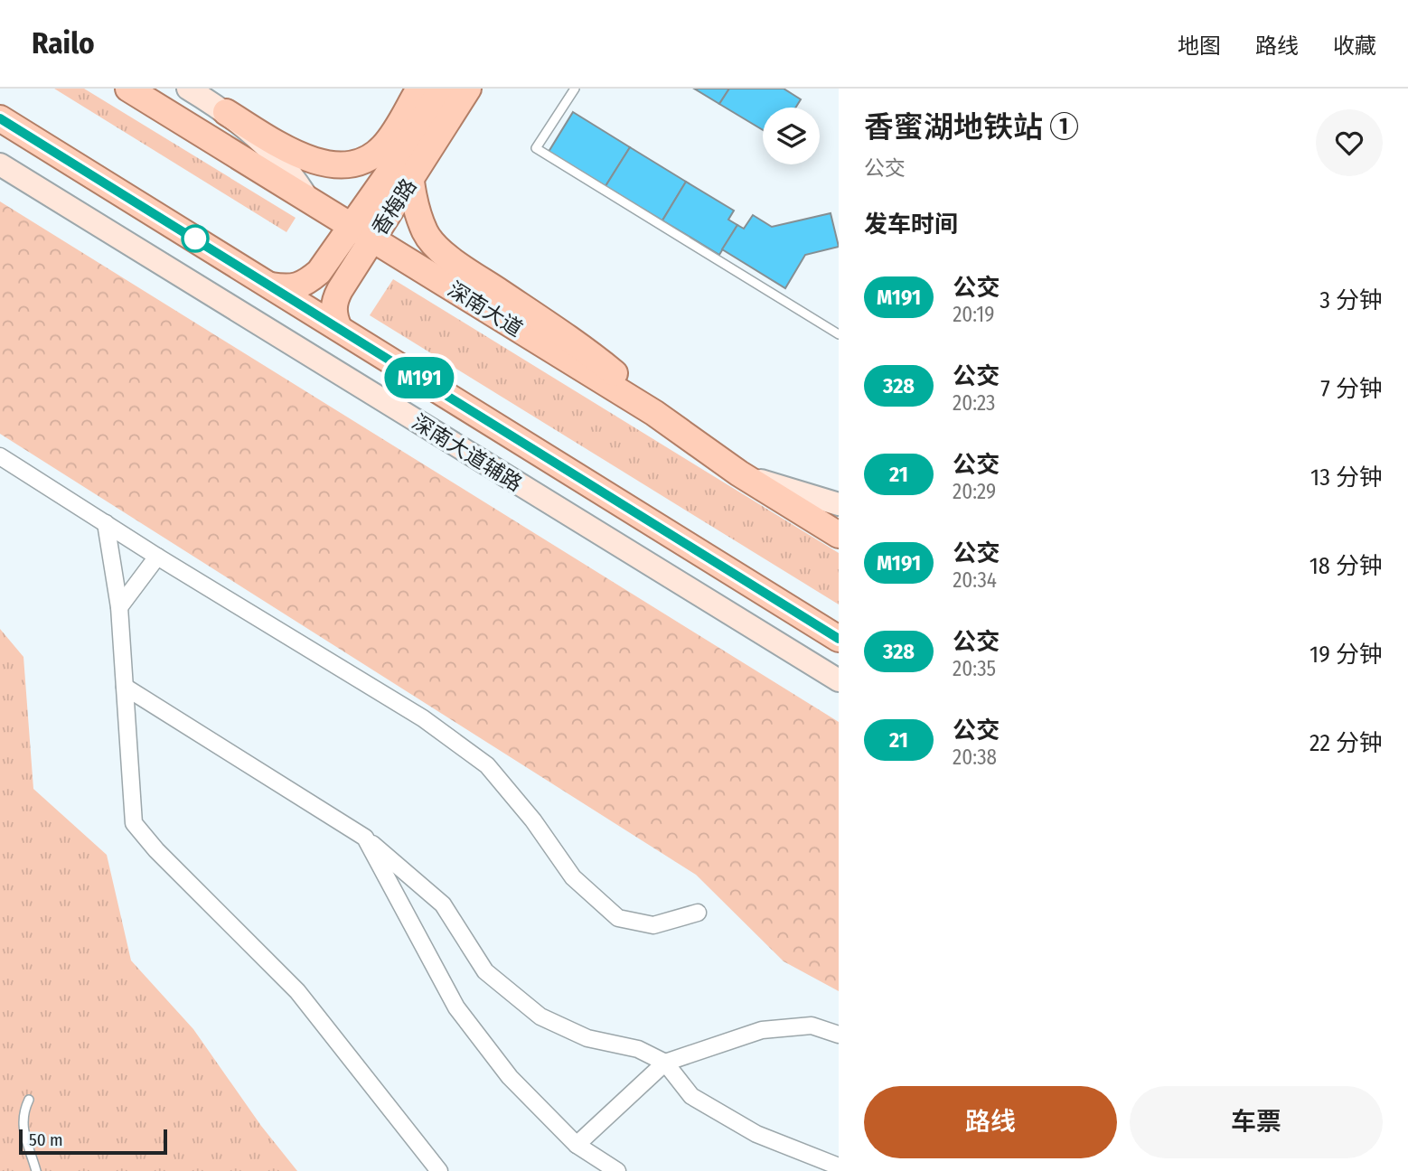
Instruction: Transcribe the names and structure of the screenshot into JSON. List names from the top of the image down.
{
  "streets": {
    "main road": ["香梅路", "深南大道", "深南大道辅路"]
  },
  "crossings": [
    ["香梅路", "深南大道"]
  ],
  "lines": ["bus line M191"],
  "scale_bar": "50 m",
  "page": {
    "header": "Railo",
    "nav": ["地图", "路线", "收藏"],
    "on_map": "M191",
    "heading": [
      ["香蜜湖地铁站 ①", "公交"],
      "发车时间"
    ],
    "list": [
      {
        "mark": "M191",
        "name": "公交",
        "note": "20:19",
        "value": "3 分钟"
      },
      {
        "mark": "328",
        "name": "公交",
        "note": "20:23",
        "value": "7 分钟"
      },
      {
        "mark": "21",
        "name": "公交",
        "note": "20:29",
        "value": "13 分钟"
      },
      {
        "mark": "M191",
        "name": "公交",
        "note": "20:34",
        "value": "18 分钟"
      },
      {
        "mark": "328",
        "name": "公交",
        "note": "20:35",
        "value": "19 分钟"
      },
      {
        "mark": "21",
        "name": "公交",
        "note": "20:38",
        "value": "22 分钟"
      }
    ],
    "buttons": ["路线", "车票"],
    "scale": "50 m"
  }
}
